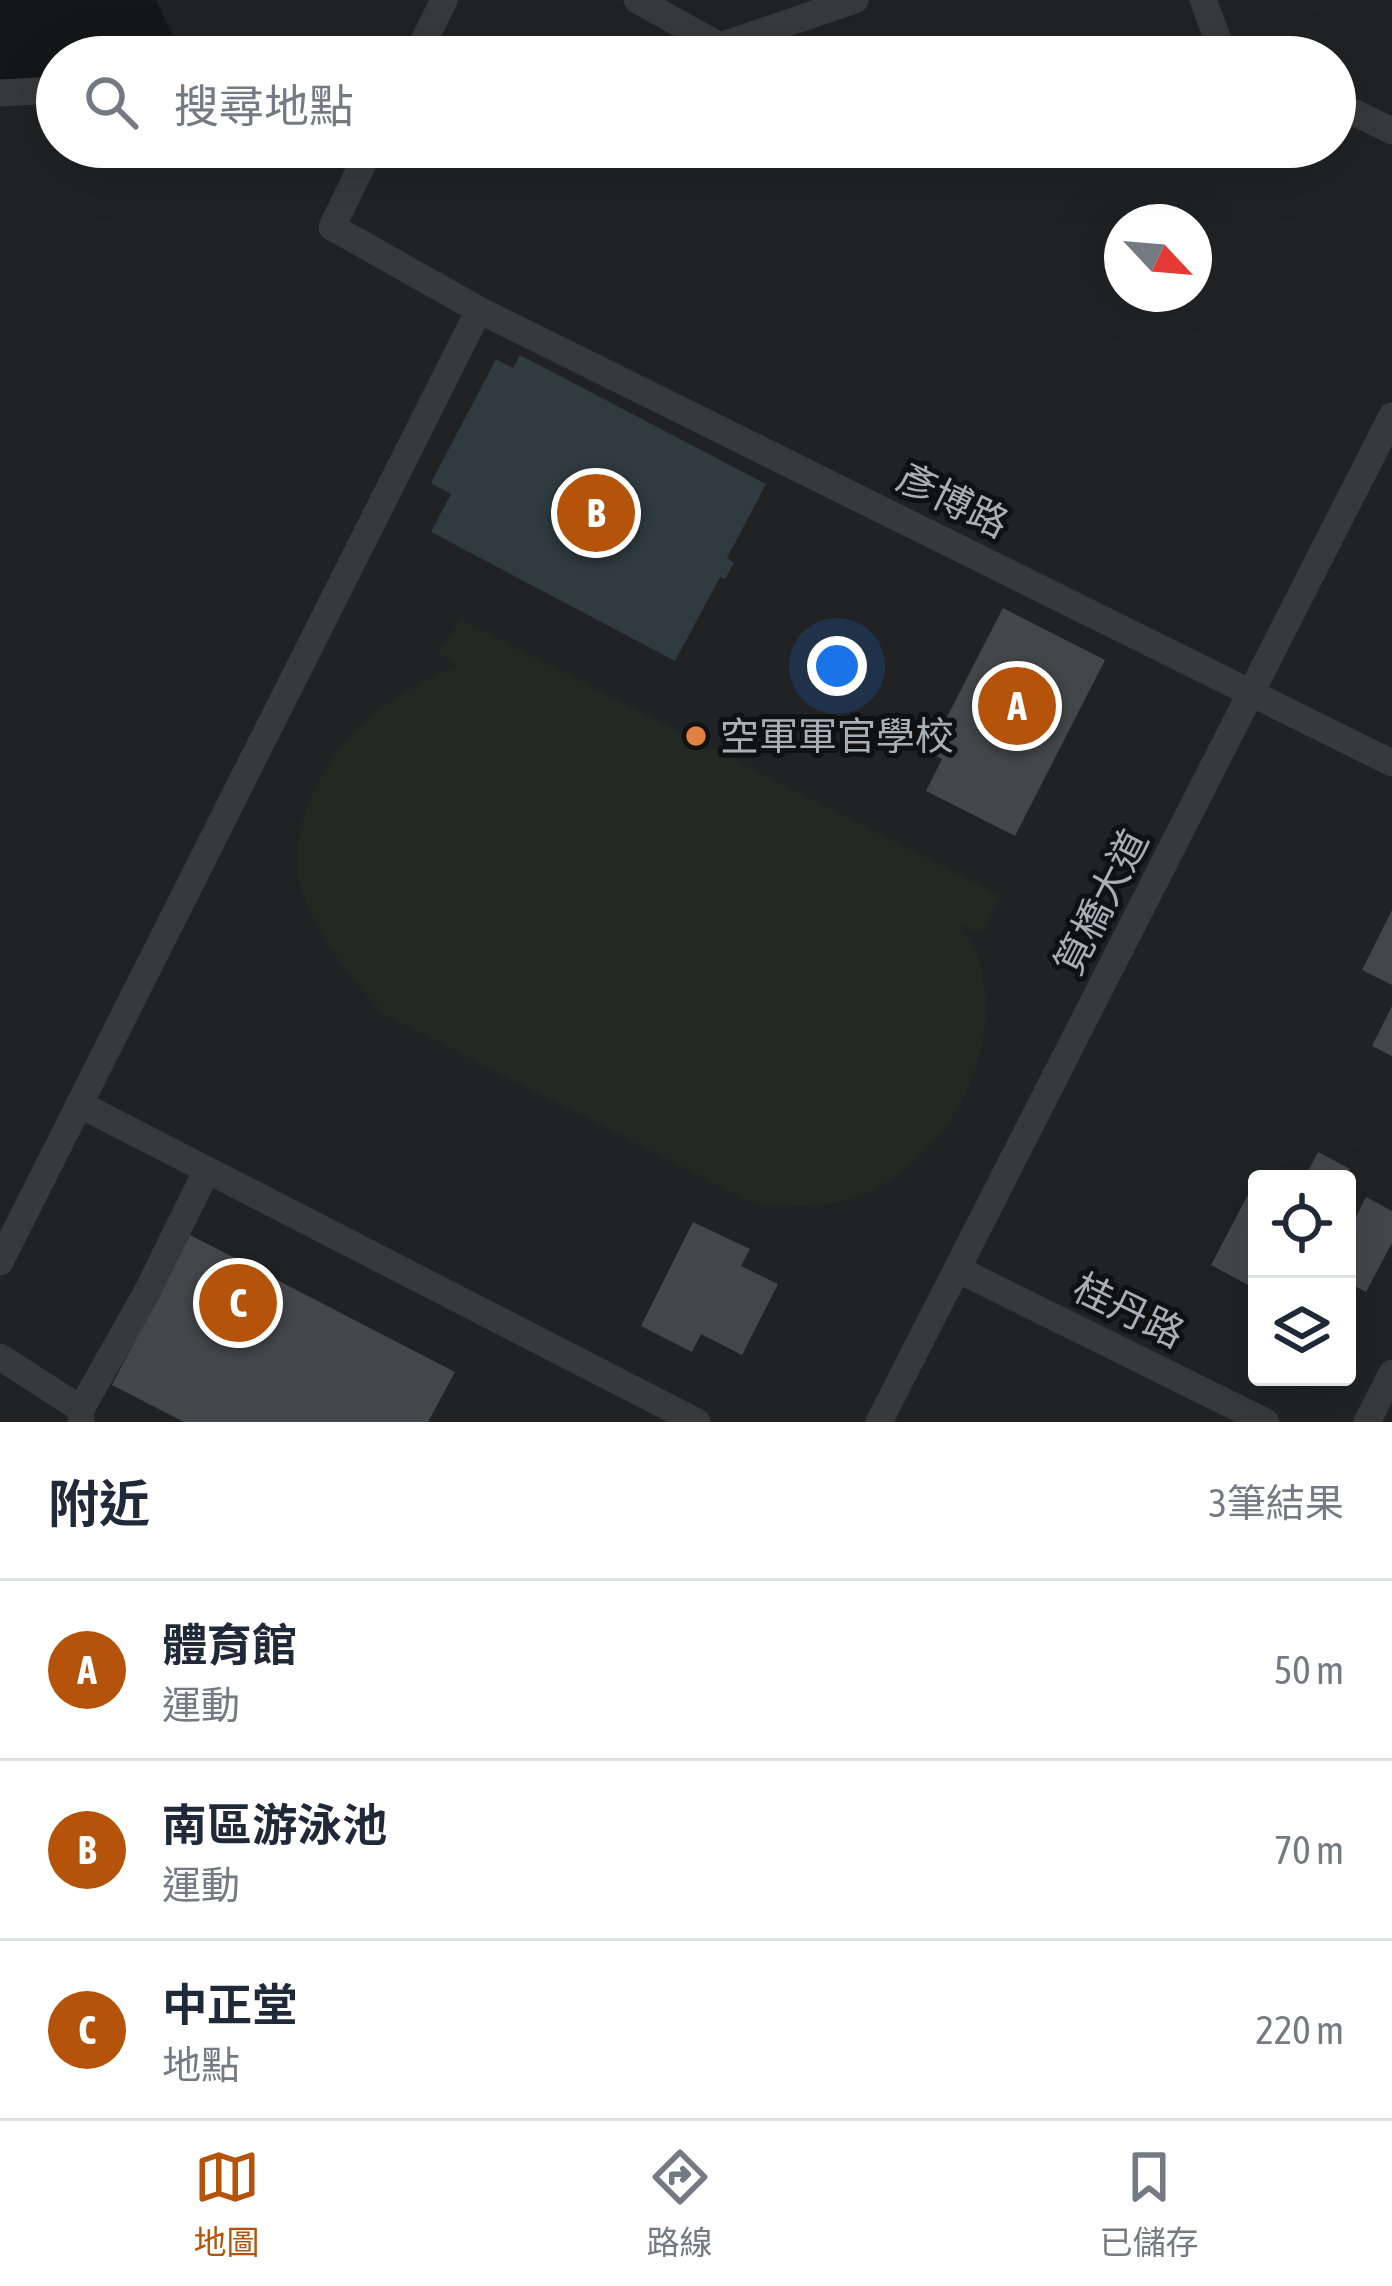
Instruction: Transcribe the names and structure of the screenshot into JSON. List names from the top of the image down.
{
  "streets": {
    "lane": ["彥博路", "筧橋大道", "桂丹路"]
  },
  "crossings": [
    ["彥博路", "筧橋大道"],
    ["筧橋大道", "桂丹路"]
  ],
  "places": ["空軍軍官學校"],
  "north": "bottom right",
  "page": {
    "search": "搜尋地點",
    "pins": ["B", "A", "C"],
    "heading": ["附近", "3筆結果"],
    "list": [
      {
        "mark": "A",
        "name": "體育館",
        "note": "運動",
        "value": "50 m"
      },
      {
        "mark": "B",
        "name": "南區游泳池",
        "note": "運動",
        "value": "70 m"
      },
      {
        "mark": "C",
        "name": "中正堂",
        "note": "地點",
        "value": "220 m"
      }
    ],
    "nav": ["地圖", "路線", "已儲存"]
  }
}
